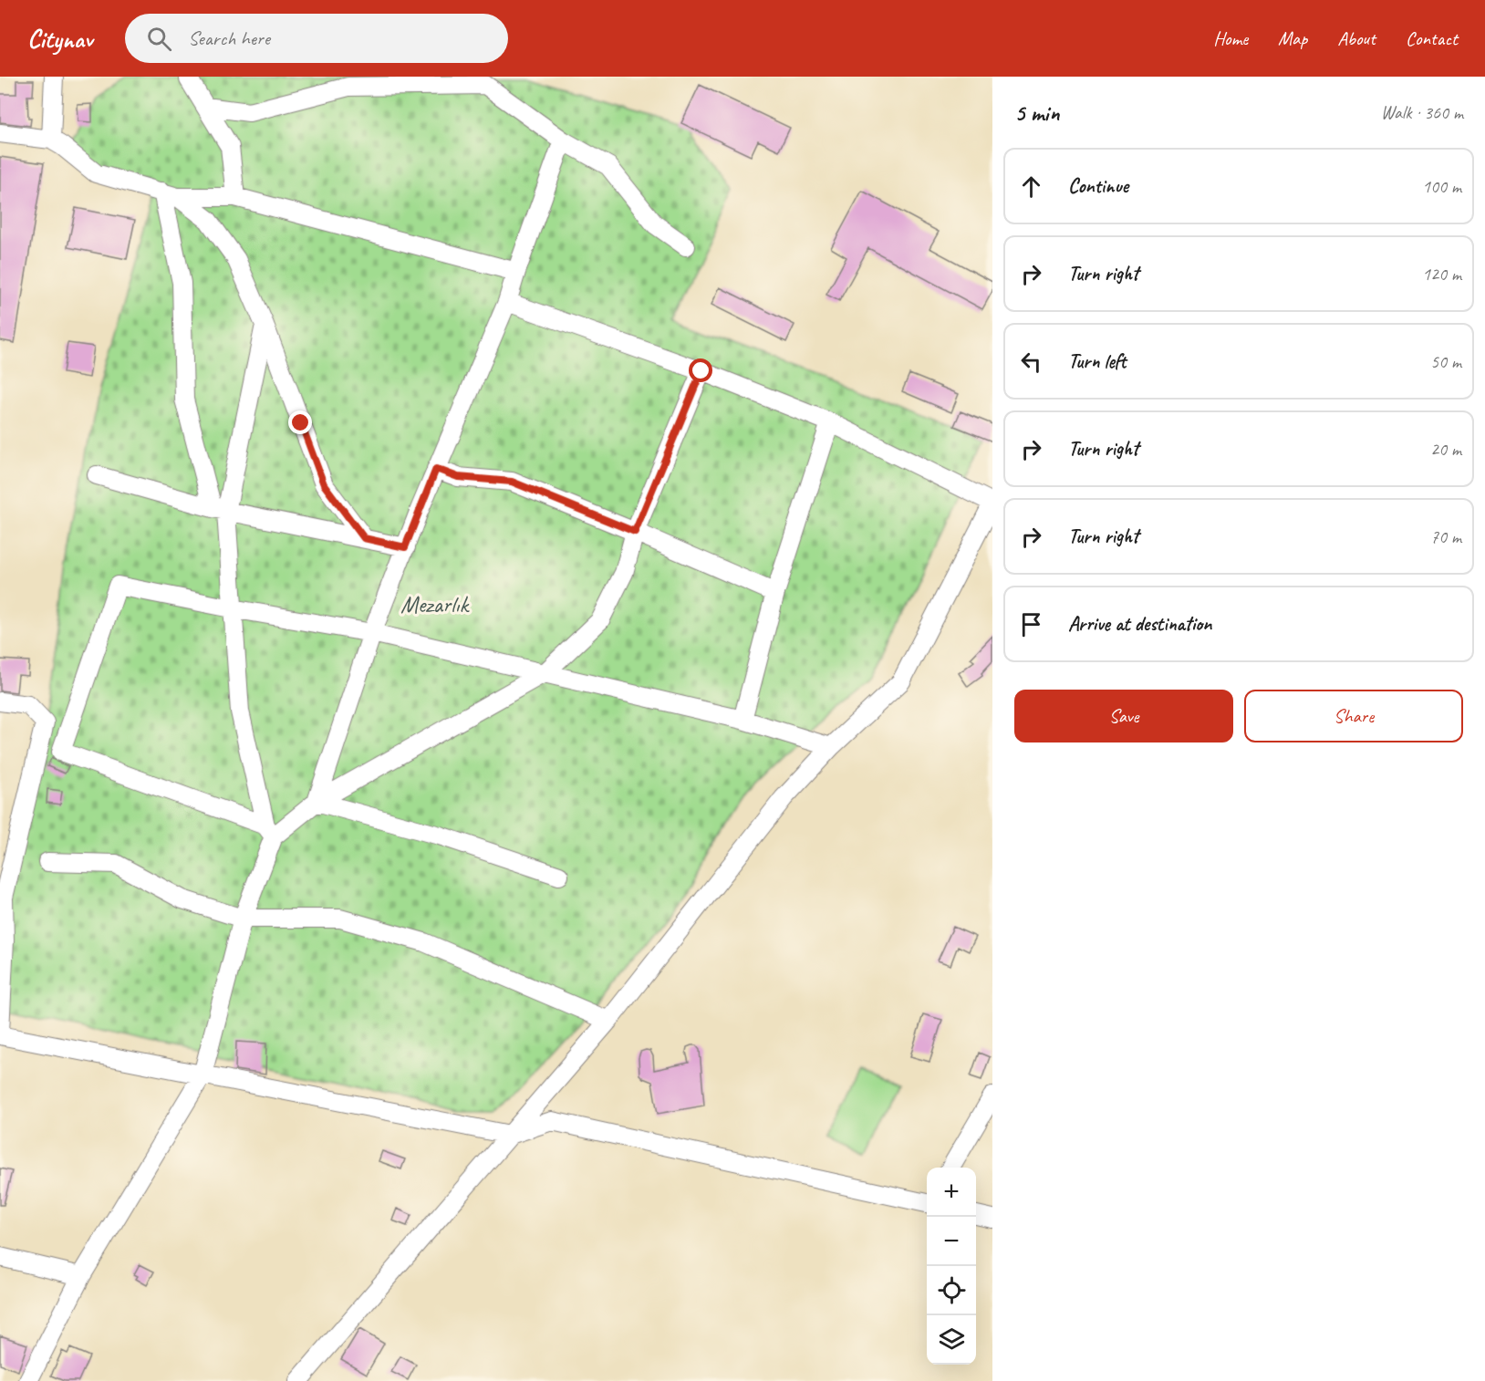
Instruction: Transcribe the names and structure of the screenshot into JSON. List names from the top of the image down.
{
  "parks": ["Mezarlık"],
  "page": {
    "header": "Citynav",
    "search": "Search here",
    "nav": [
      "Home",
      "Map",
      "About",
      "Contact"
    ],
    "heading": ["5 min", "Walk · 360 m"],
    "list": [
      ["Continue", "100 m"],
      ["Turn right", "120 m"],
      ["Turn left", "50 m"],
      ["Turn right", "20 m"],
      ["Turn right", "70 m"],
      "Arrive at destination"
    ],
    "buttons": ["Save", "Share"],
    "map_buttons": ["+", "−"]
  }
}
